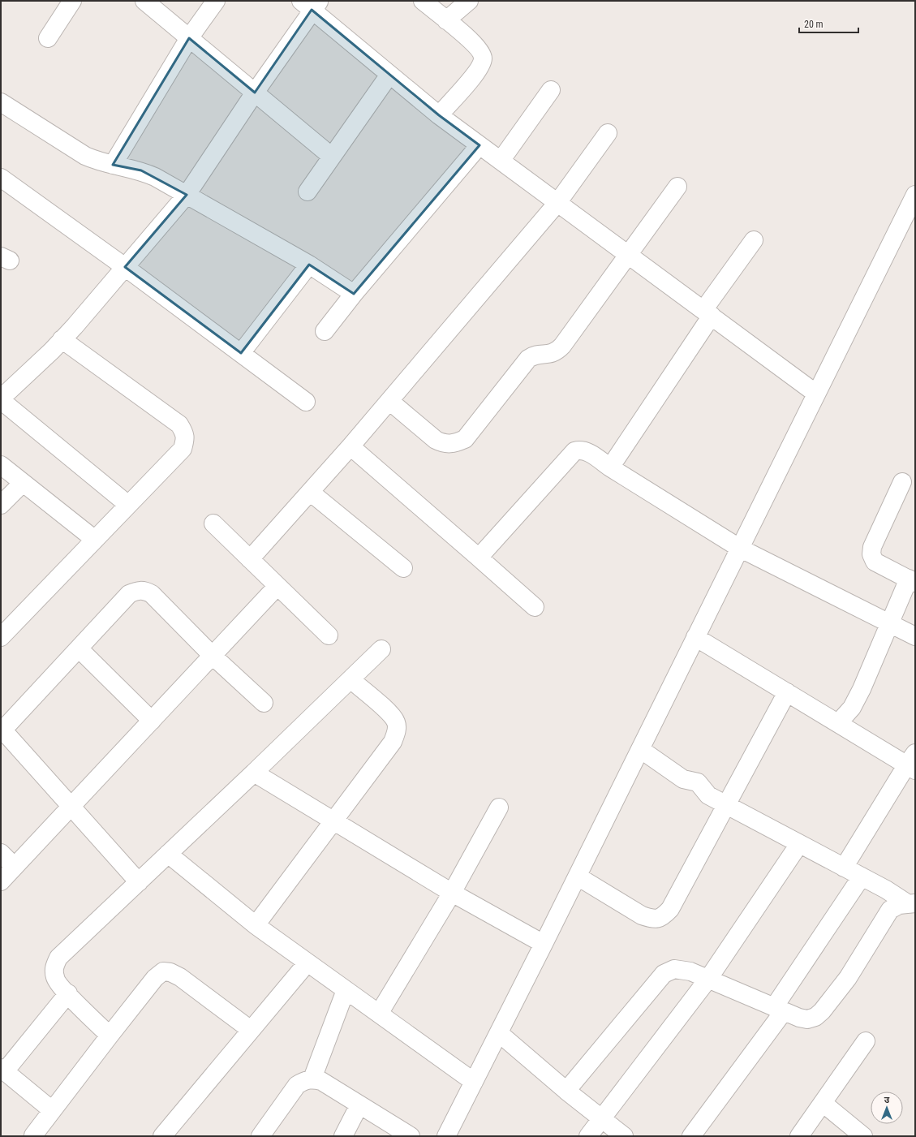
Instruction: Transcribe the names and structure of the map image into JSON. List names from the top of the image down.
{
  "scale_bar": "20 m",
  "north": "top"
}
